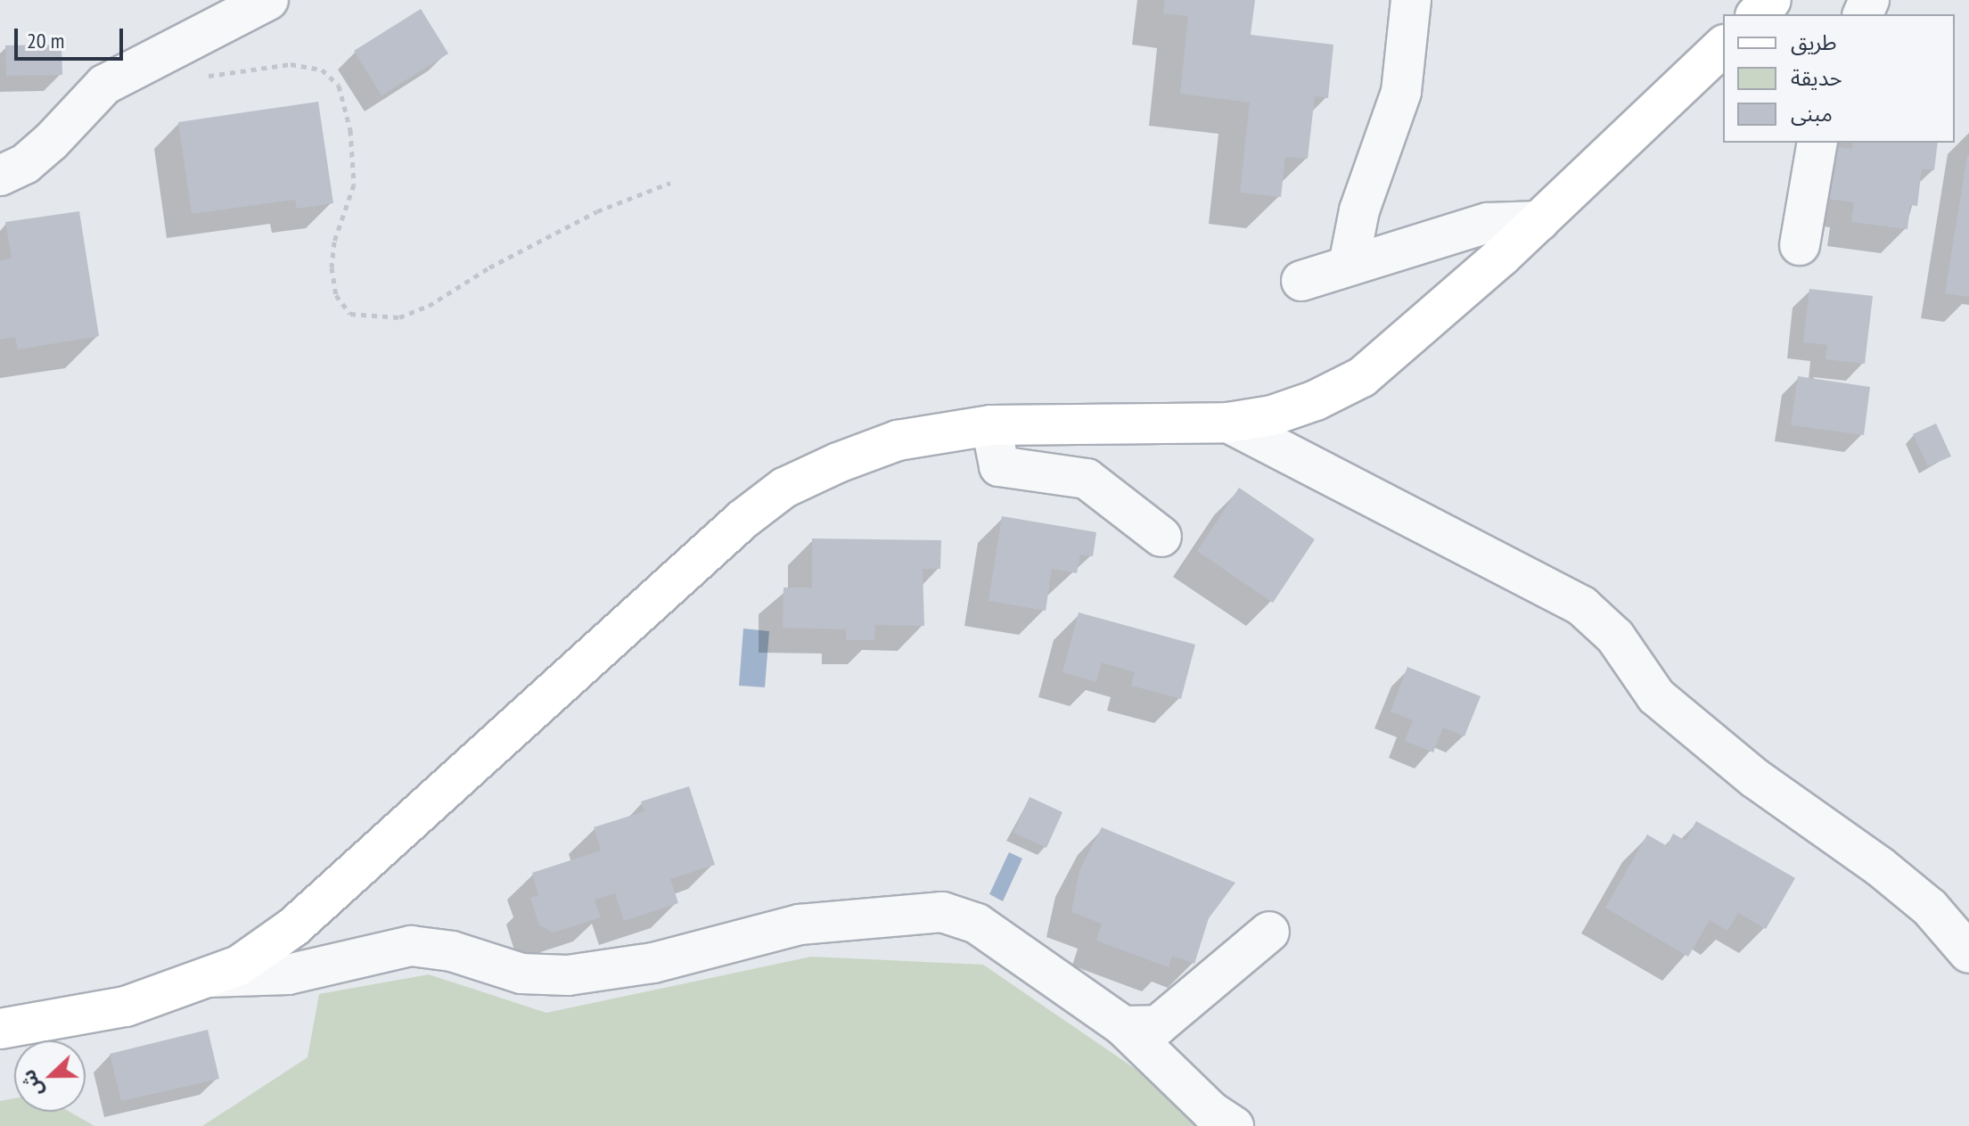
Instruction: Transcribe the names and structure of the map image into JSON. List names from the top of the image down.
{
  "legend": ["طريق", "حديقة", "مبنى"],
  "scale_bar": "20 m",
  "north": "left"
}
